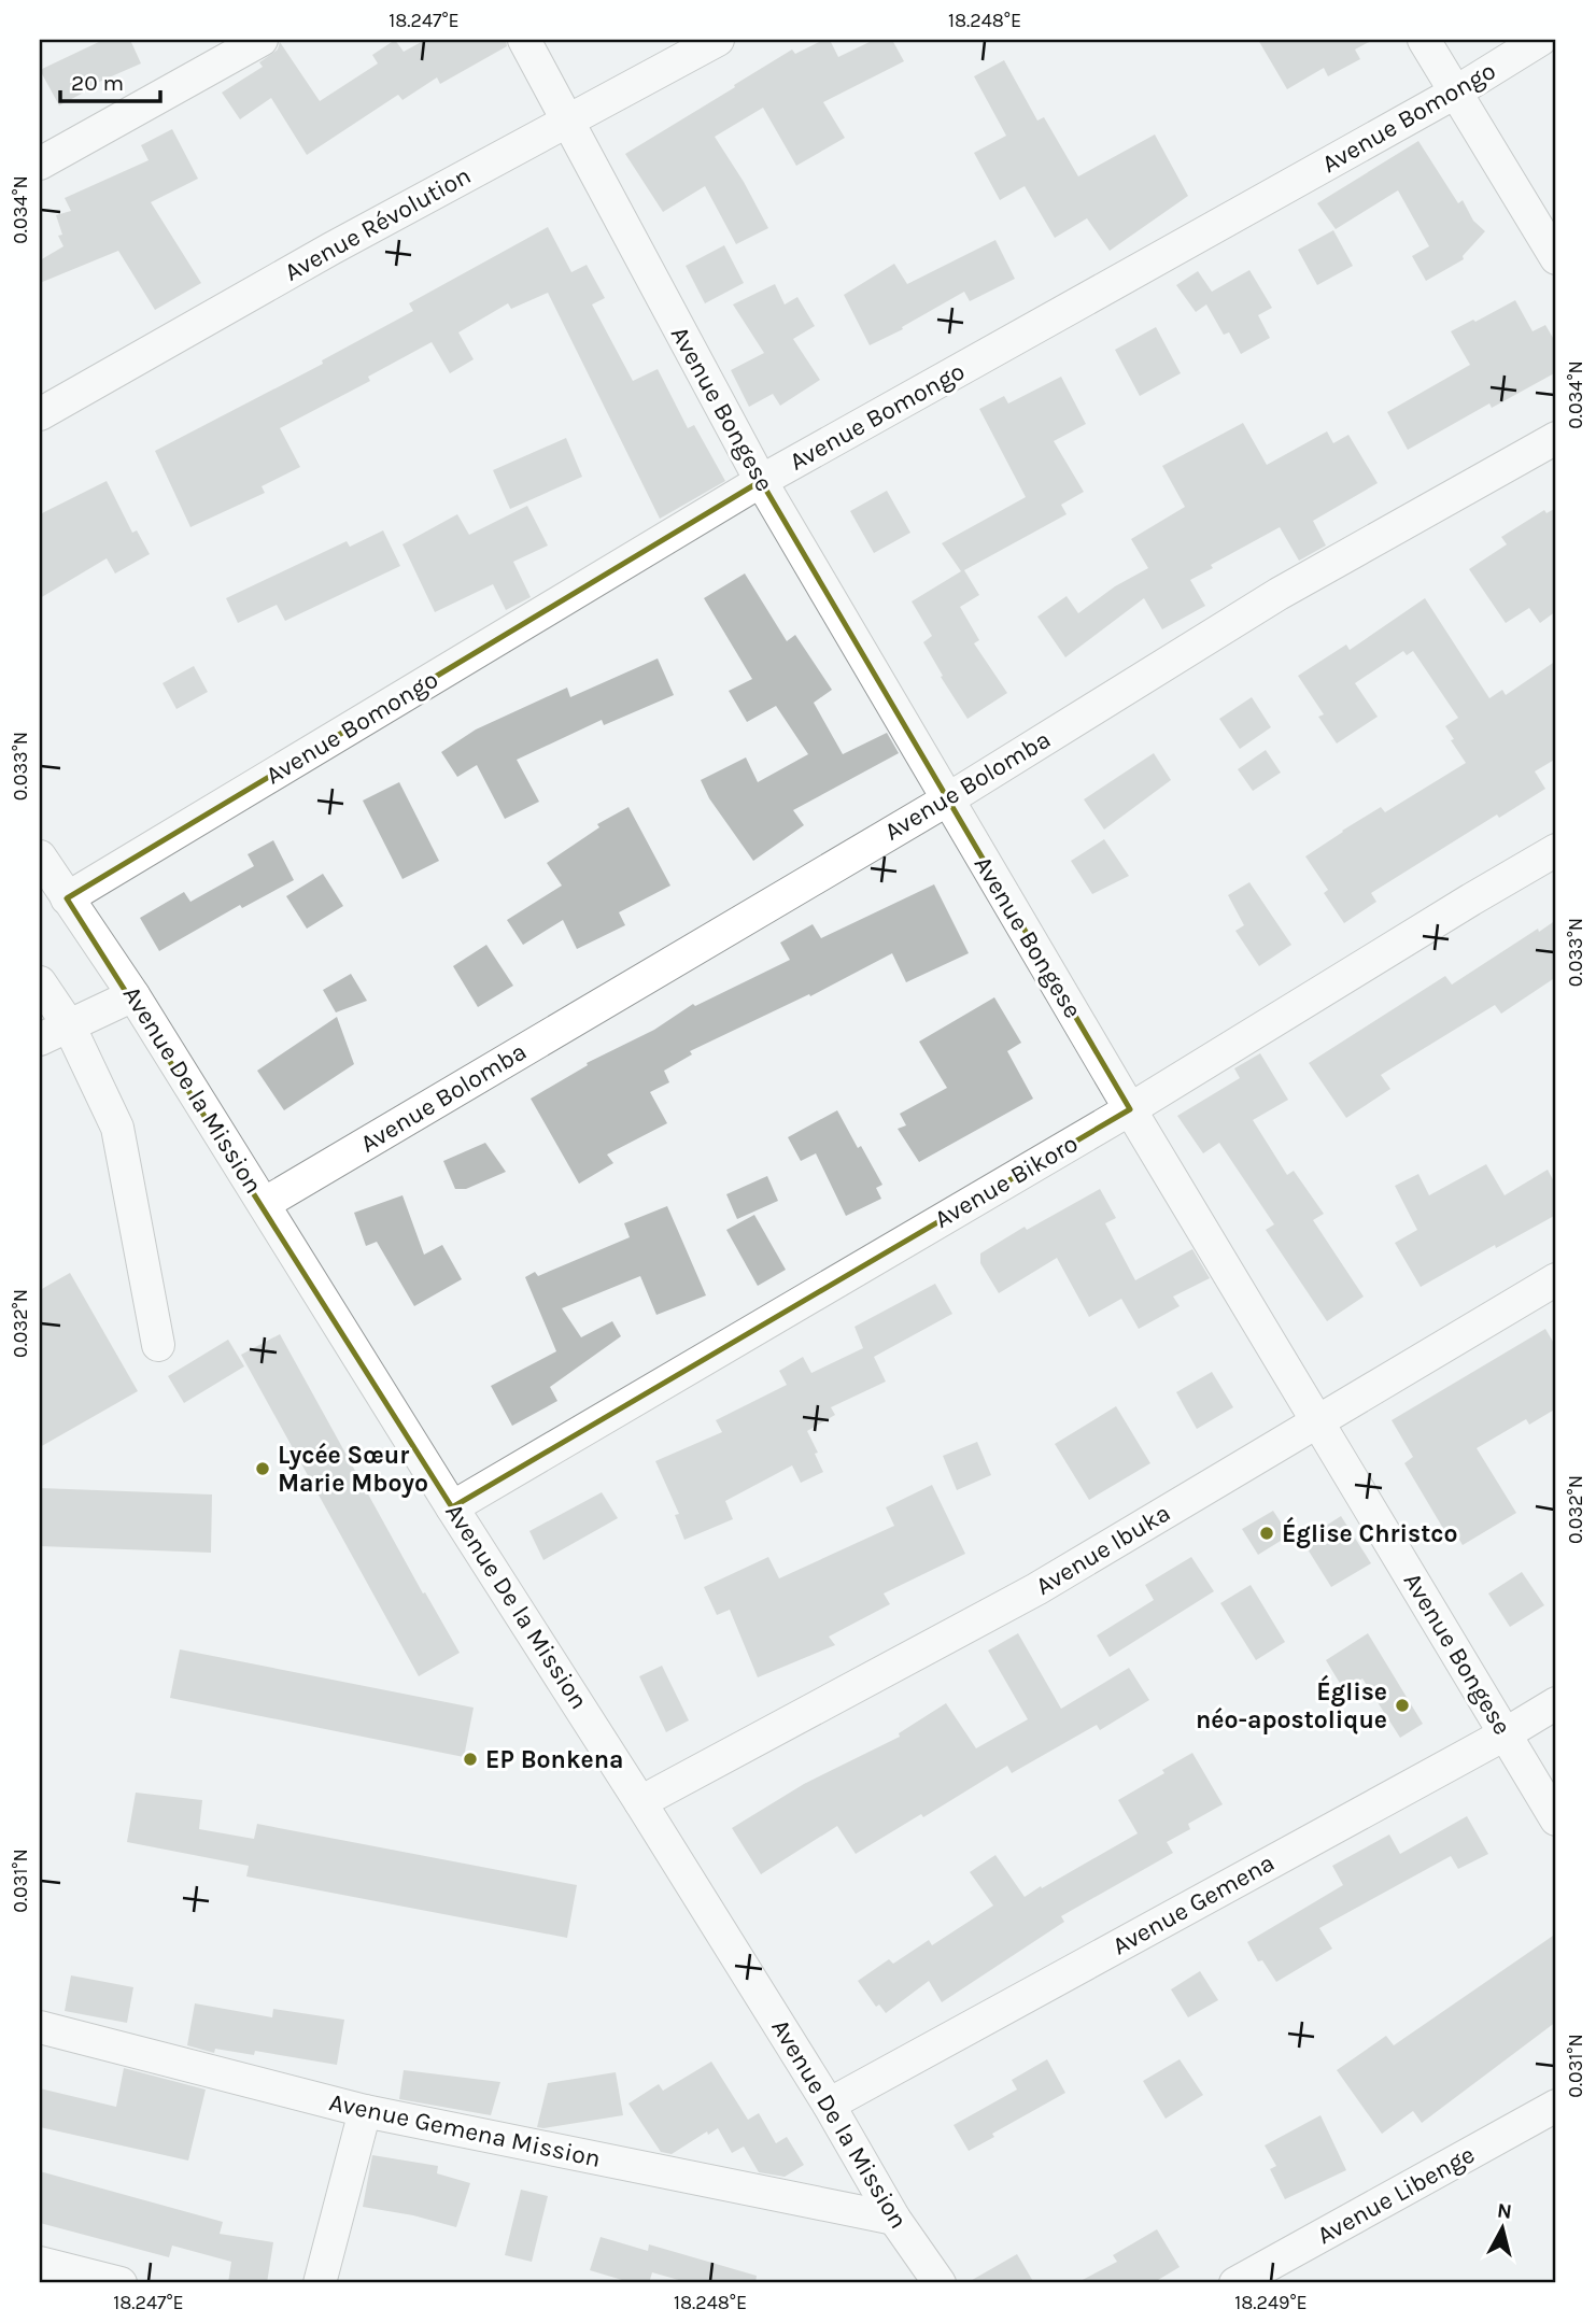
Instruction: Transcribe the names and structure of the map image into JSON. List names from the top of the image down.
{
  "streets": {
    "street": [
      "Avenue Bomongo",
      "Avenue Révolution",
      "Avenue Bongese",
      "Avenue Bolomba",
      "Avenue De la Mission",
      "Avenue Bikoro",
      "Avenue Ibuka",
      "Avenue Gemena",
      "Avenue Gemena Mission",
      "Avenue Libenge"
    ]
  },
  "crossings": [
    ["Avenue Bomongo", "Avenue Bongese"],
    ["Avenue Bomongo", "Avenue De la Mission"],
    ["Avenue Révolution", "Avenue Bongese"],
    ["Avenue Bongese", "Avenue Bolomba"],
    ["Avenue Bongese", "Avenue Bikoro"],
    ["Avenue Bongese", "Avenue Ibuka"],
    ["Avenue Bongese", "Avenue Gemena"],
    ["Avenue Bolomba", "Avenue De la Mission"],
    ["Avenue De la Mission", "Avenue Bikoro"],
    ["Avenue De la Mission", "Avenue Ibuka"],
    ["Avenue De la Mission", "Avenue Gemena"],
    ["Avenue De la Mission", "Avenue Gemena Mission"]
  ],
  "places": [
    "Lycée Sœur Marie Mboyo",
    "Église Christco",
    "Église néo-apostolique",
    "EP Bonkena"
  ],
  "scale_bar": "20 m",
  "north": "top",
  "coordinates": [
    "18.247°E",
    "18.248°E",
    "0.034°N",
    "0.033°N",
    "0.032°N",
    "0.031°N",
    "18.249°E"
  ]
}
